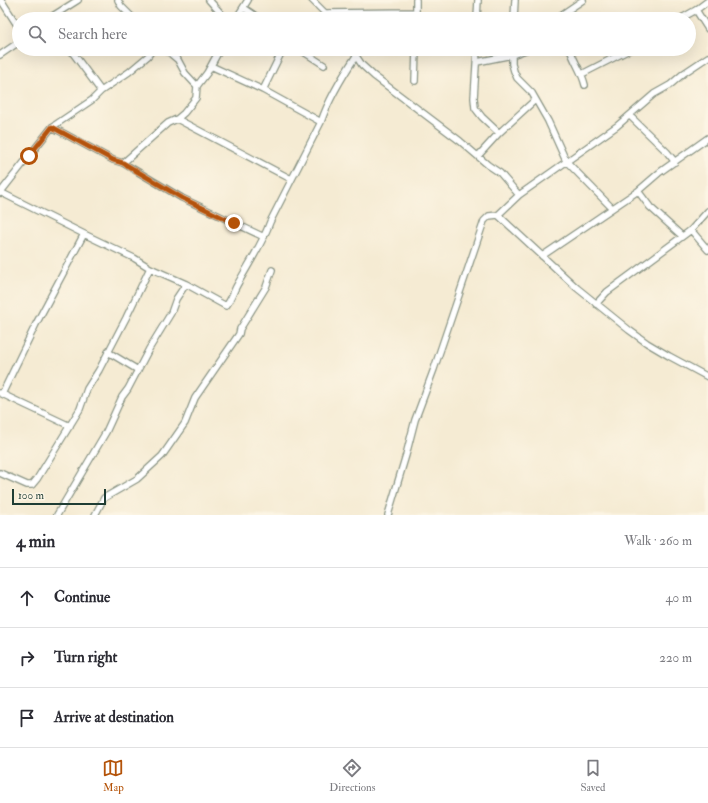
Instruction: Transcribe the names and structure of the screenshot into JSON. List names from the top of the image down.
{
  "scale_bar": "100 m",
  "page": {
    "search": "Search here",
    "scale": "100 m",
    "heading": ["4 min", "Walk · 260 m"],
    "list": [
      ["Continue", "40 m"],
      ["Turn right", "220 m"],
      "Arrive at destination"
    ],
    "nav": ["Map", "Directions", "Saved"]
  }
}
